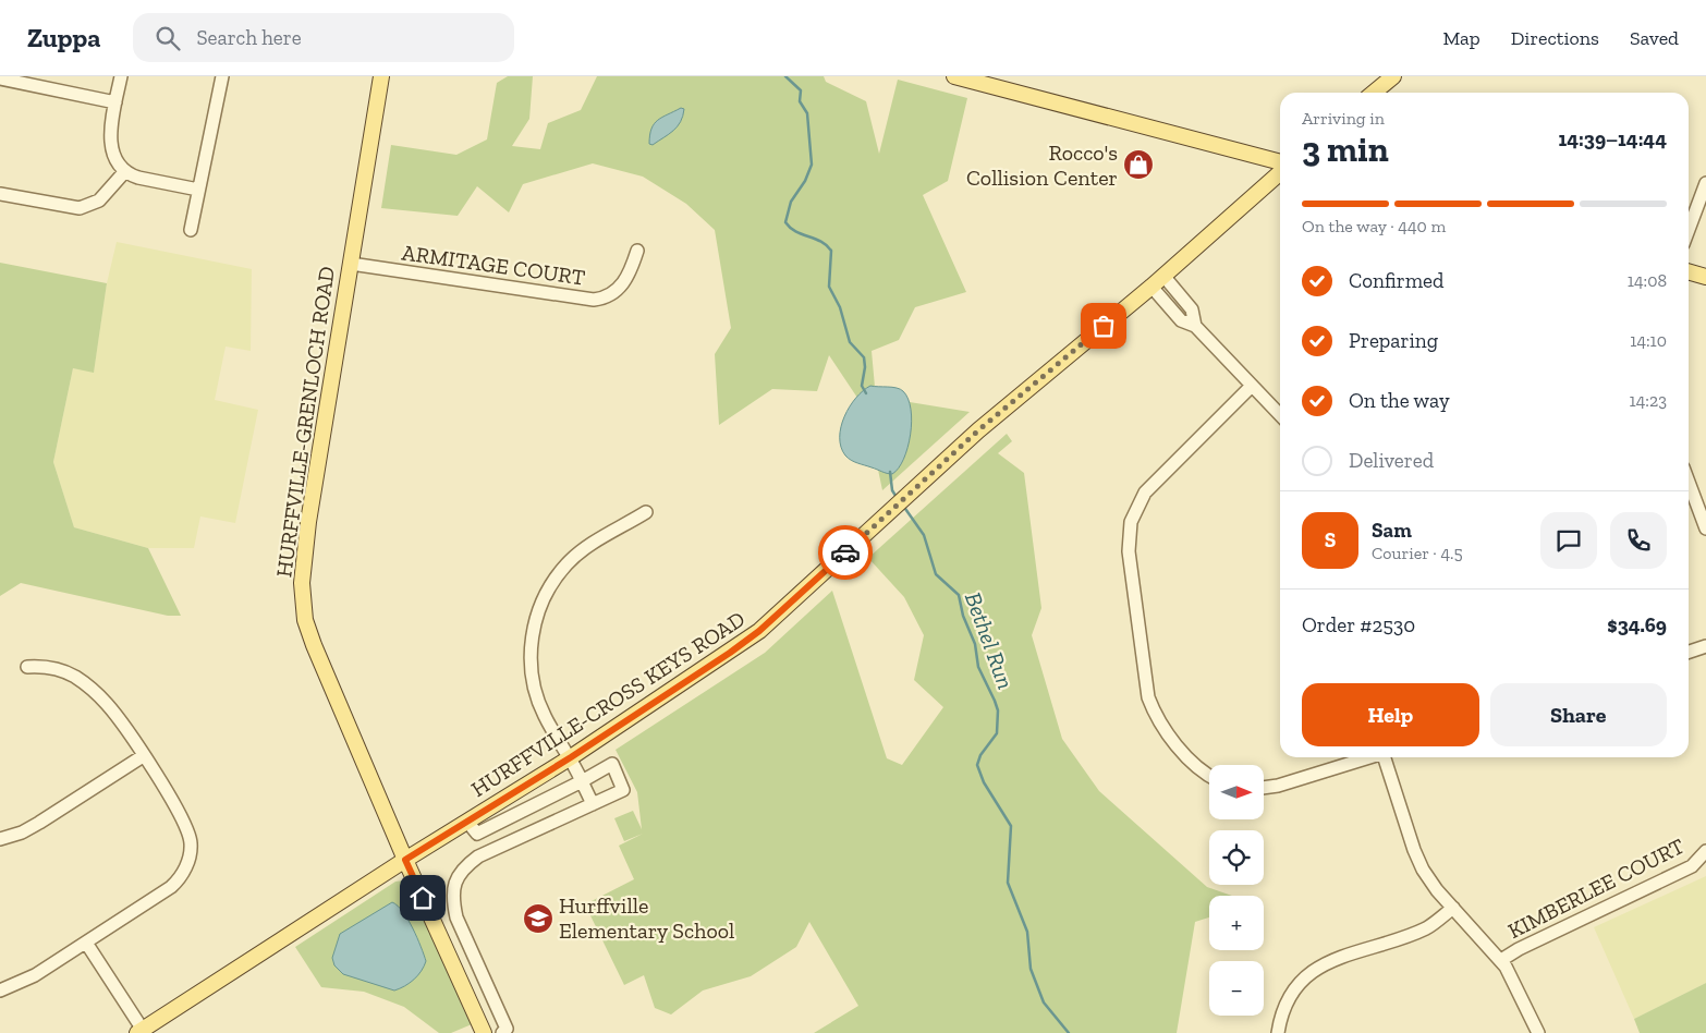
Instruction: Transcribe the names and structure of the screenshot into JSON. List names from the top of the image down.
{
  "streets": {
    "main road": ["HURFFVILLE-GRENLOCH ROAD", "HURFFVILLE-CROSS KEYS ROAD"],
    "street": ["ARMITAGE COURT", "KIMBERLEE COURT"]
  },
  "crossings": [
    ["ARMITAGE COURT", "HURFFVILLE-GRENLOCH ROAD"],
    ["HURFFVILLE-GRENLOCH ROAD", "HURFFVILLE-CROSS KEYS ROAD"]
  ],
  "water": ["Bethel Run"],
  "places": {
    "shop": ["Rocco's Collision Center"],
    "school or university": ["Hurffville Elementary School"]
  },
  "north": "right",
  "page": {
    "header": "Zuppa",
    "search": "Search here",
    "nav": ["Map", "Directions", "Saved"],
    "heading": ["3 min", "Arriving in", "14:39–14:44"],
    "panel": [
      "Sam",
      "Courier · 4.5",
      "Order #2530",
      "$34.69"
    ],
    "bar": "On the way · 440 m",
    "list": [
      ["Confirmed", "14:08"],
      ["Preparing", "14:10"],
      ["On the way", "14:23"],
      "Delivered"
    ],
    "round": "S",
    "buttons": ["Help", "Share"],
    "map_buttons": ["+", "−"]
  }
}
